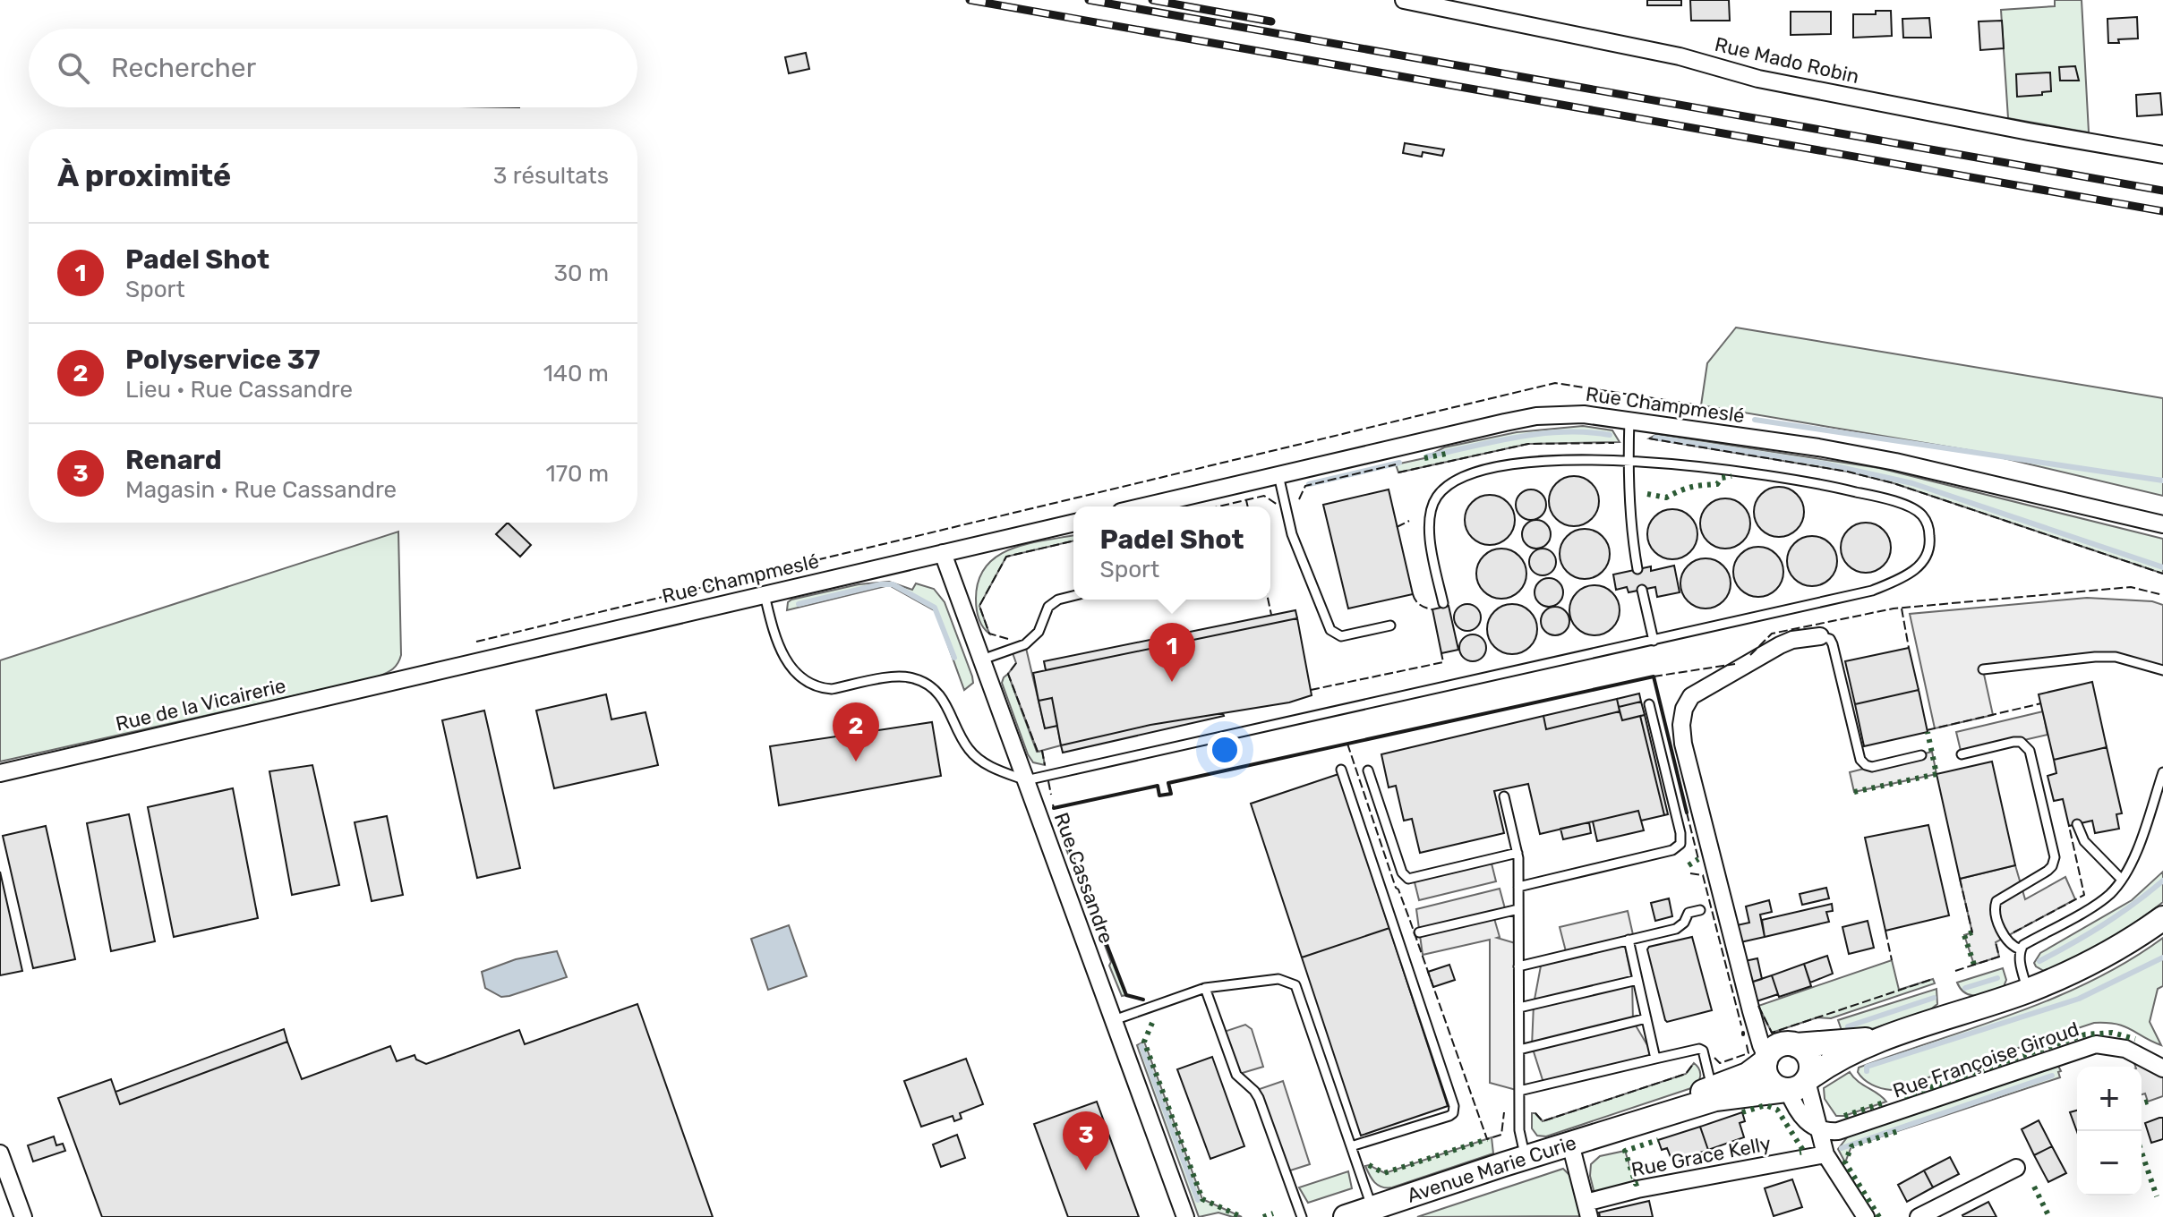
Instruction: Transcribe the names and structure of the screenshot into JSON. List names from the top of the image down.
{
  "streets": {
    "main road": ["Avenue Marie Curie"],
    "street": [
      "Rue Mado Robin",
      "Rue Champmeslé",
      "Rue de la Vicairerie",
      "Rue Cassandre",
      "Rue Françoise Giroud",
      "Rue Grace Kelly"
    ]
  },
  "crossings": [
    ["Rue Champmeslé", "Rue de la Vicairerie"],
    ["Rue Champmeslé", "Rue Cassandre"]
  ],
  "page": {
    "search": "Rechercher",
    "heading": ["À proximité", "3 résultats"],
    "list": [
      {
        "mark": "1",
        "name": "Padel Shot",
        "note": "Sport",
        "value": "30 m"
      },
      {
        "mark": "2",
        "name": "Polyservice 37",
        "note": "Lieu · Rue Cassandre",
        "value": "140 m"
      },
      {
        "mark": "3",
        "name": "Renard",
        "note": "Magasin · Rue Cassandre",
        "value": "170 m"
      }
    ],
    "popup": ["Padel Shot", "Sport"],
    "pins": ["1", "2", "3"],
    "map_buttons": ["+", "−"]
  }
}
